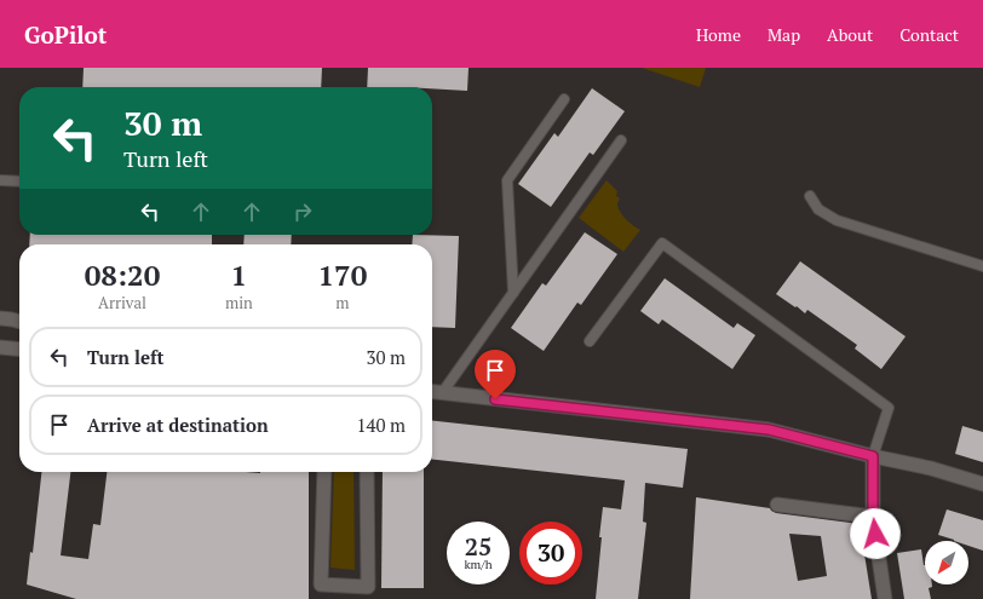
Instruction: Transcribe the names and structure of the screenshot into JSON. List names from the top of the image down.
{
  "north": "bottom left",
  "page": {
    "header": "GoPilot",
    "nav": [
      "Home",
      "Map",
      "About",
      "Contact"
    ],
    "turn": ["30 m", "Turn left"],
    "eta": [
      "08:20",
      "Arrival",
      "1",
      "min",
      "170",
      "m"
    ],
    "list": [
      {
        "name": "Turn left",
        "value": "30 m"
      },
      {
        "name": "Arrive at destination",
        "value": "140 m"
      }
    ],
    "speed": "25 km/h",
    "limit": "30"
  }
}
